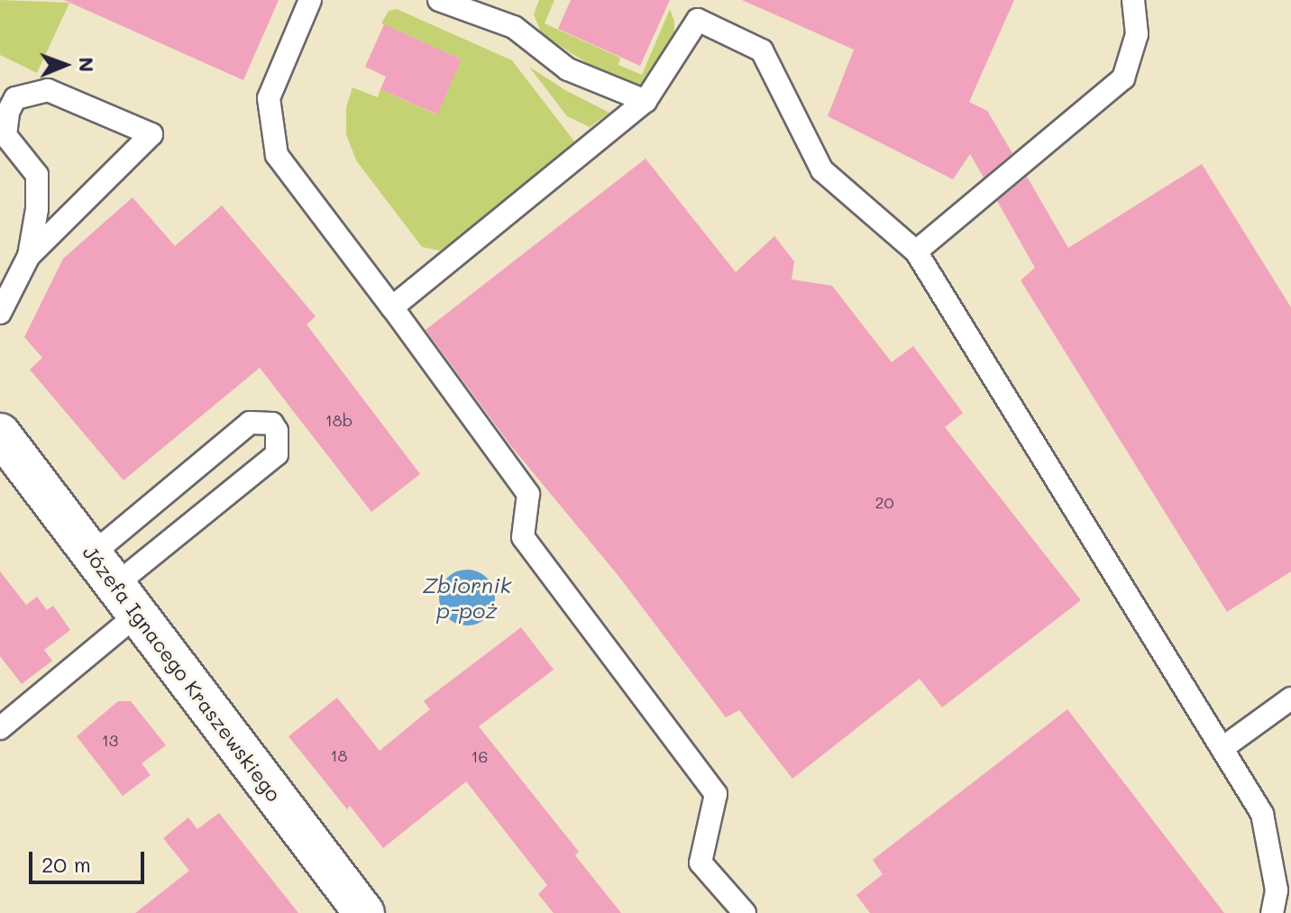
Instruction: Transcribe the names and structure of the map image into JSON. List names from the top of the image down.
{
  "streets": {
    "street": ["Józefa Ignacego Kraszewskiego"]
  },
  "water": ["Zbiornik p-poż"],
  "house_numbers": [
    "18b",
    "20",
    "13",
    "18",
    "16"
  ],
  "scale_bar": "20 m",
  "north": "right"
}
